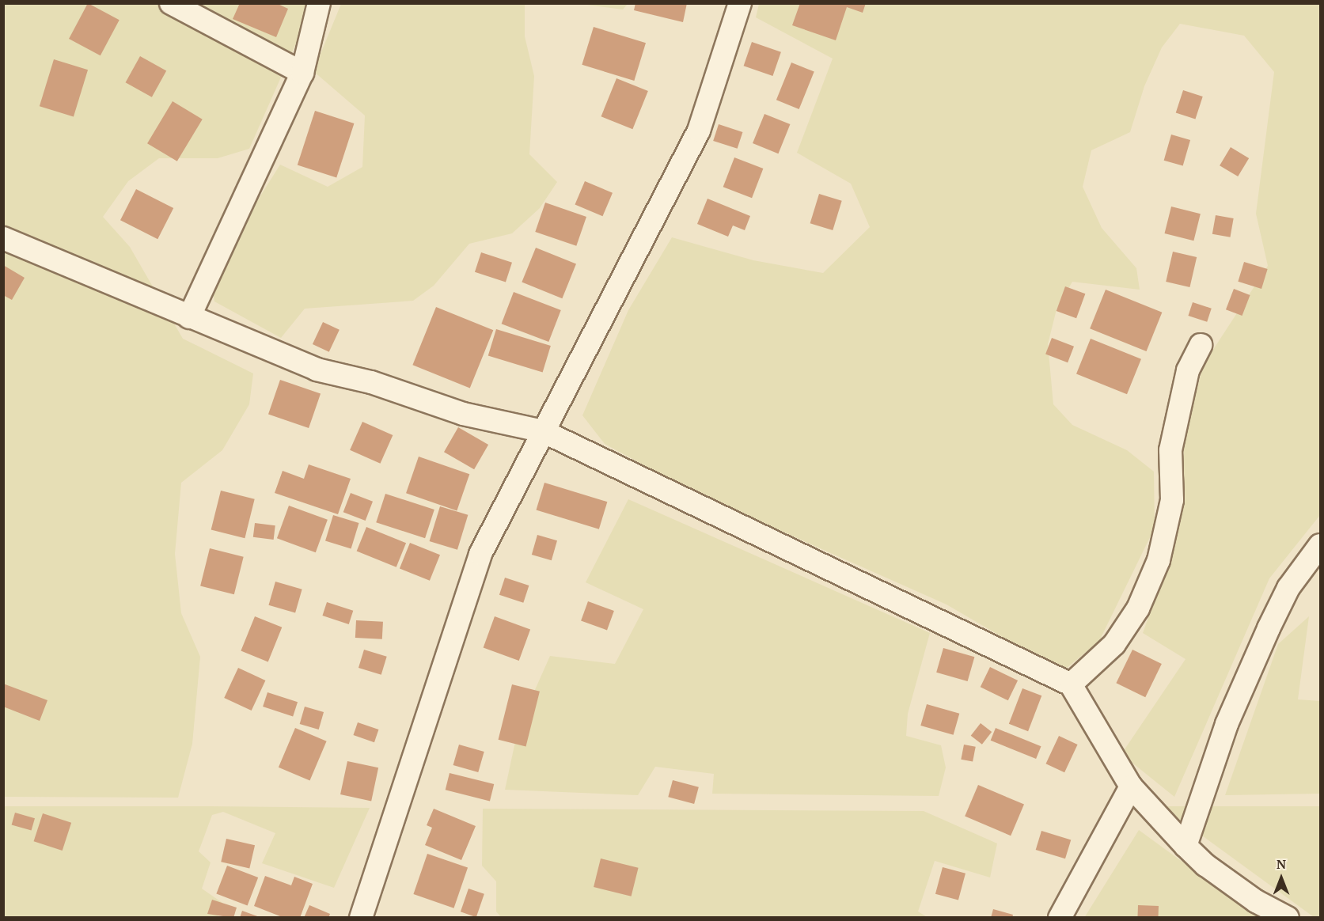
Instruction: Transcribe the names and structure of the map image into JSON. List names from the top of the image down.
{
  "north": "top"
}
